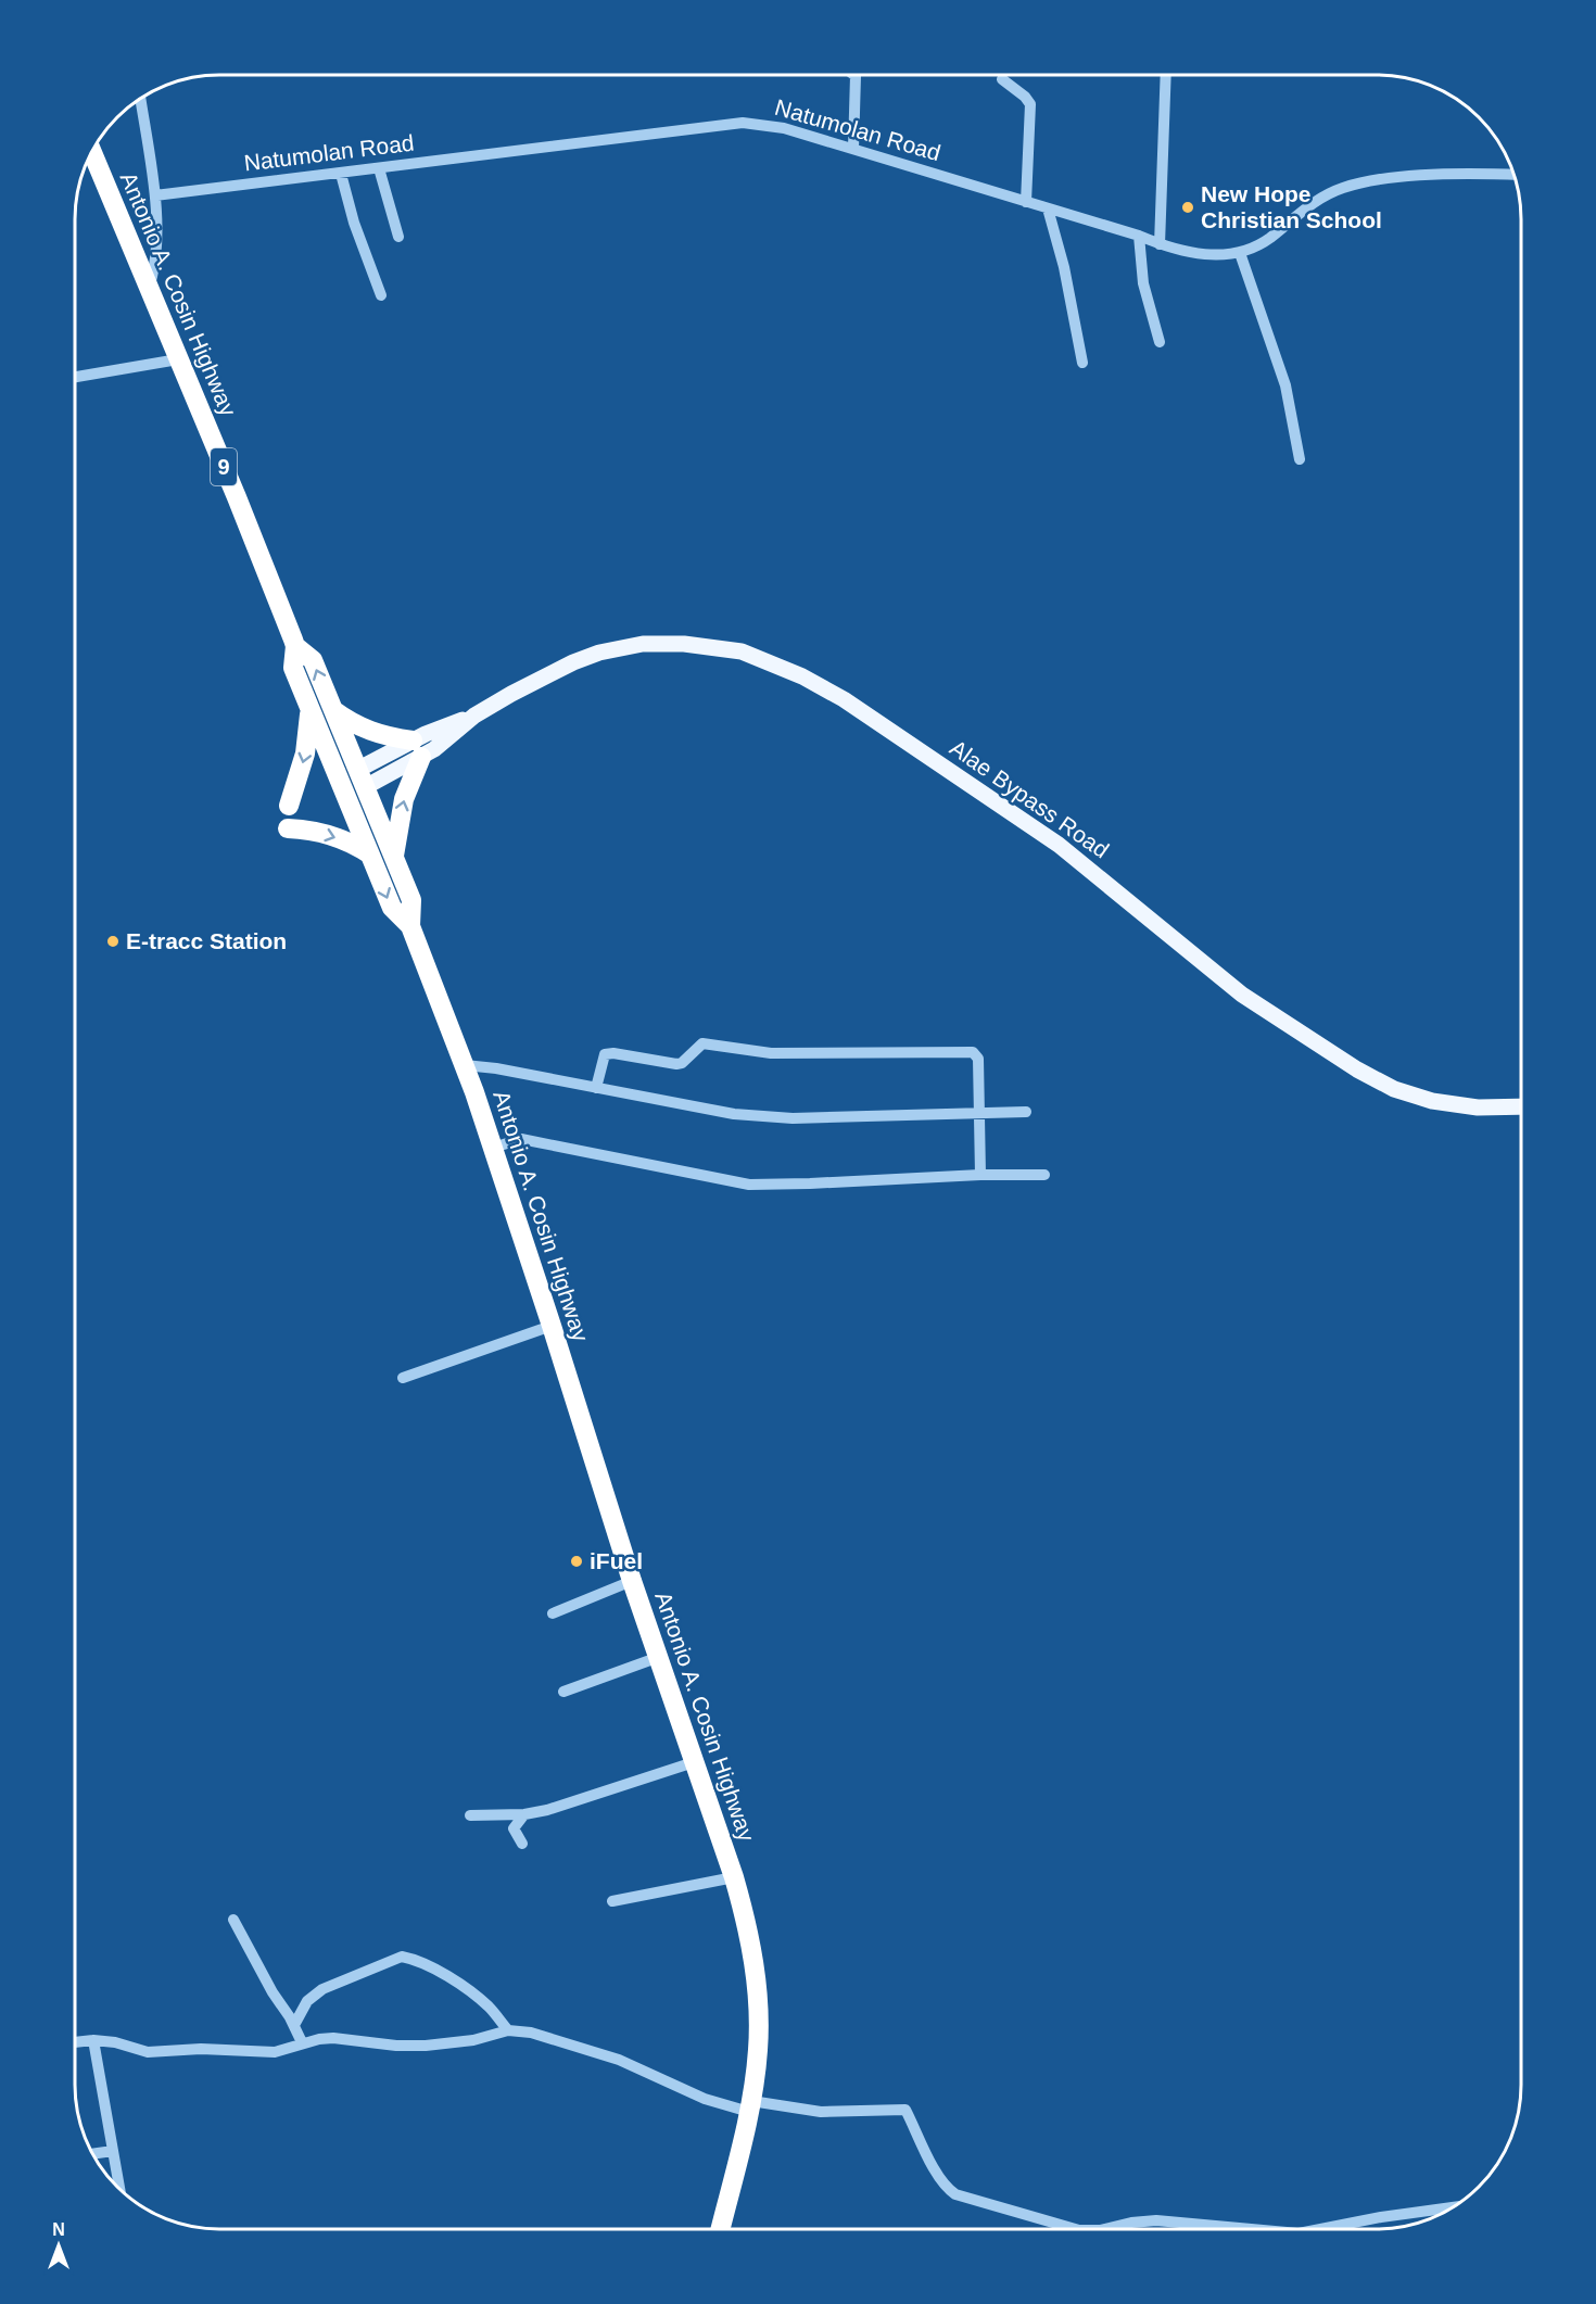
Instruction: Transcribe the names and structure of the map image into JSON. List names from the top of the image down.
{
  "streets": {
    "highway": ["Antonio A. Cosin Highway", "9"],
    "main road": ["Alae Bypass Road"],
    "street": ["Natumolan Road"]
  },
  "crossings": [
    ["Antonio A. Cosin Highway", "Alae Bypass Road"]
  ],
  "places": ["New Hope Christian School", "E-tracc Station", "iFuel"],
  "north": "top"
}
